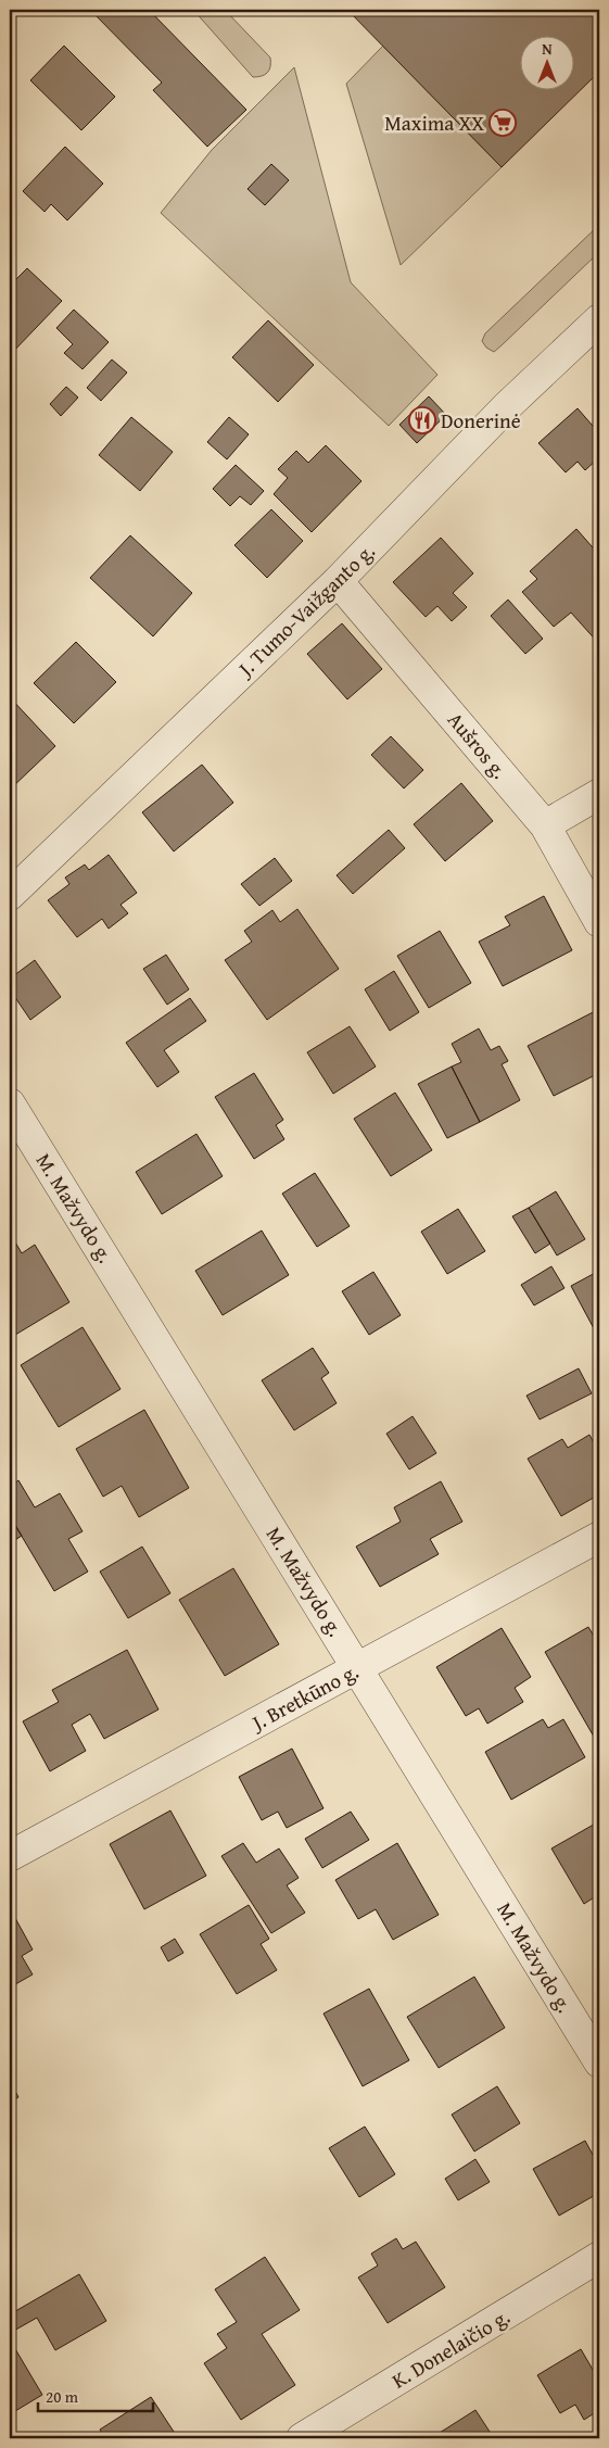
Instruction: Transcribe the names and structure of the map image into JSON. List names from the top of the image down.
{
  "streets": {
    "street": [
      "J. Tumo-Vaižganto g.",
      "Aušros g.",
      "M. Mažvydo g.",
      "J. Bretkūno g.",
      "K. Donelaičio g."
    ]
  },
  "crossings": [
    ["J. Tumo-Vaižganto g.", "Aušros g."],
    ["M. Mažvydo g.", "J. Bretkūno g."]
  ],
  "places": {
    "supermarket": ["Maxima XX"],
    "restaurant": ["Donerinė"]
  },
  "scale_bar": "20 m",
  "north": "top"
}
